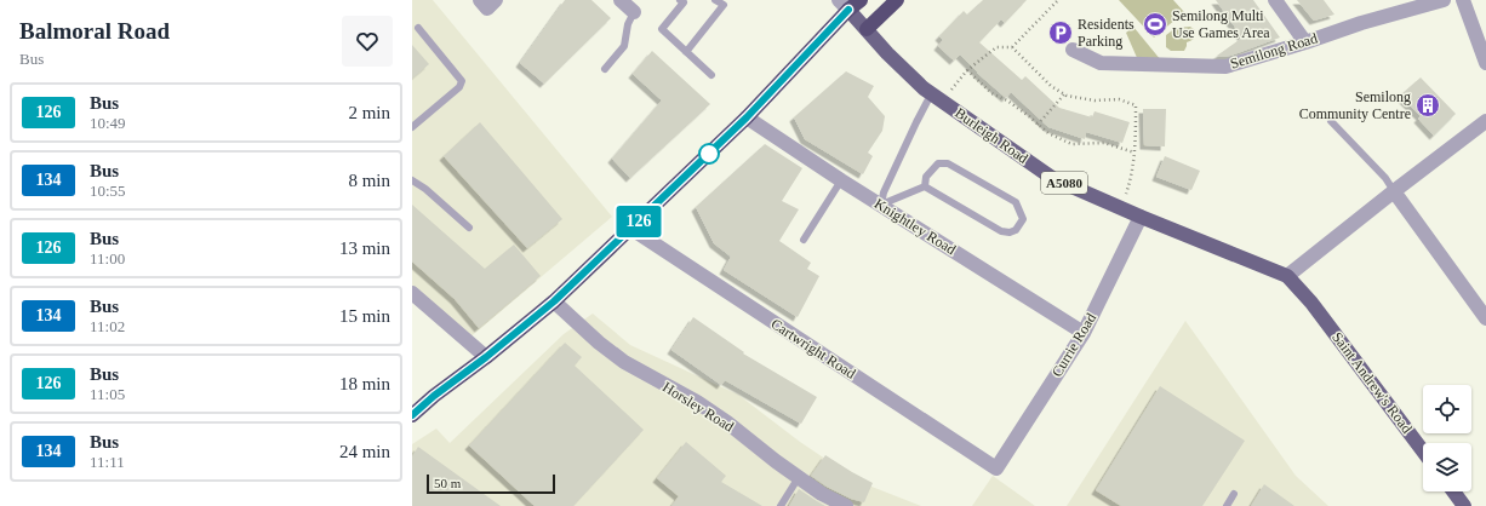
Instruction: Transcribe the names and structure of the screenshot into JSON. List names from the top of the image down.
{
  "streets": {
    "main road": ["Burleigh Road", "A5080", "Saint Andrew's Road"],
    "street": [
      "Semilong Road",
      "Knightley Road",
      "Currie Road",
      "Cartwright Road",
      "Horsley Road"
    ]
  },
  "crossings": [
    ["Burleigh Road", "Currie Road"],
    ["Burleigh Road", "Saint Andrew's Road"],
    ["Knightley Road", "Currie Road"],
    ["Currie Road", "Cartwright Road"]
  ],
  "places": {
    "sports": ["Semilong Multi Use Games Area"],
    "parking": ["Residents Parking"],
    "building": ["Semilong Community Centre"]
  },
  "lines": ["bus line 126"],
  "scale_bar": "50 m",
  "page": {
    "heading": ["Balmoral Road", "Bus"],
    "on_map": "126",
    "list": [
      {
        "mark": "126",
        "name": "Bus",
        "note": "10:49",
        "value": "2 min"
      },
      {
        "mark": "134",
        "name": "Bus",
        "note": "10:55",
        "value": "8 min"
      },
      {
        "mark": "126",
        "name": "Bus",
        "note": "11:00",
        "value": "13 min"
      },
      {
        "mark": "134",
        "name": "Bus",
        "note": "11:02",
        "value": "15 min"
      },
      {
        "mark": "126",
        "name": "Bus",
        "note": "11:05",
        "value": "18 min"
      },
      {
        "mark": "134",
        "name": "Bus",
        "note": "11:11",
        "value": "24 min"
      }
    ],
    "scale": "50 m"
  }
}
